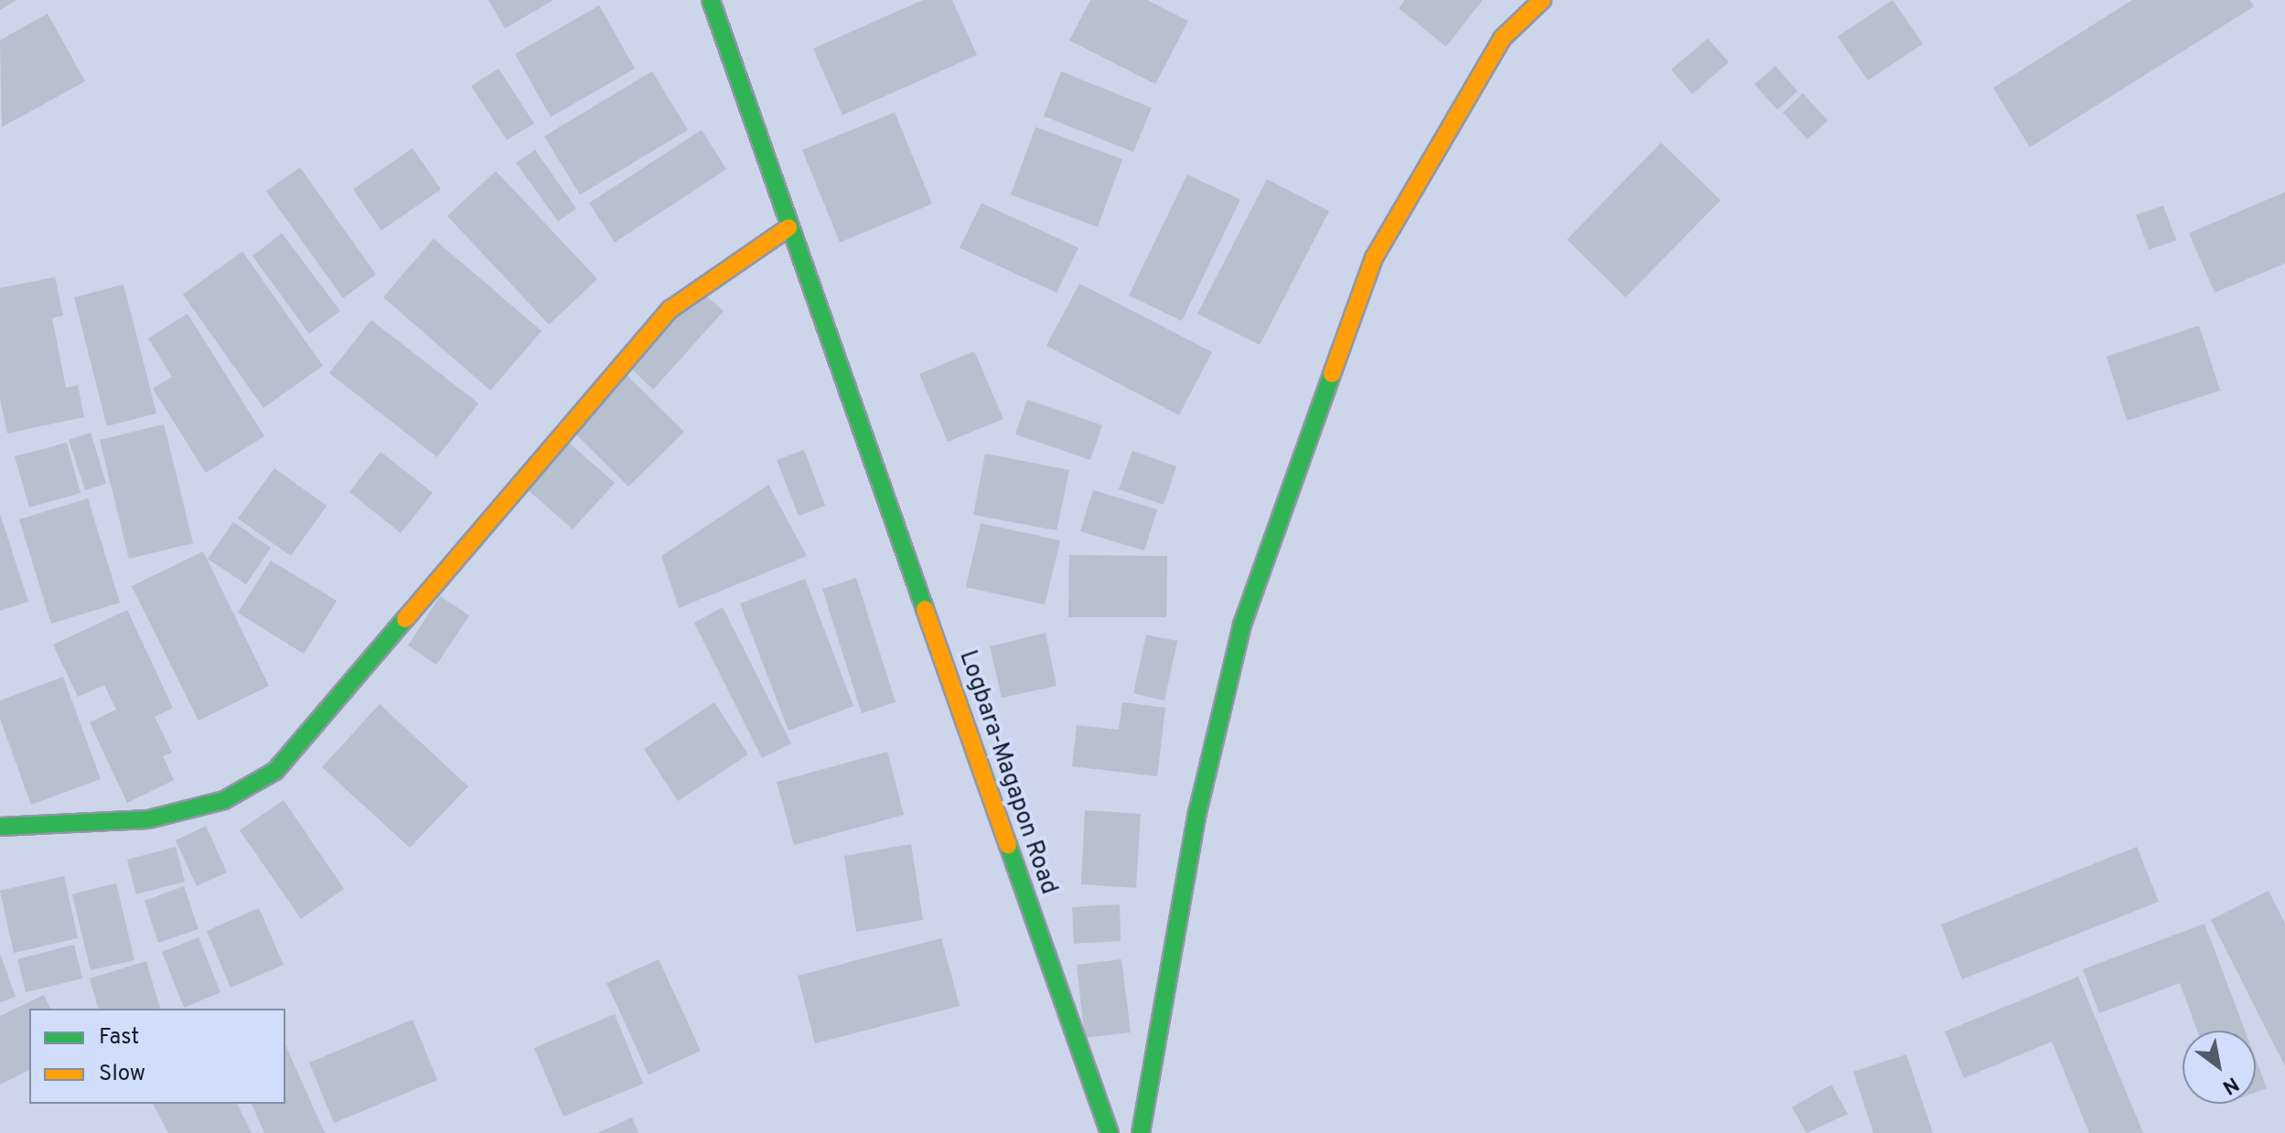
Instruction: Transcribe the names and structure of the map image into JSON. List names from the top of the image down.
{
  "streets": {
    "street": ["Logbara-Magapon Road"]
  },
  "legend": ["Fast", "Slow"],
  "north": "bottom right"
}
